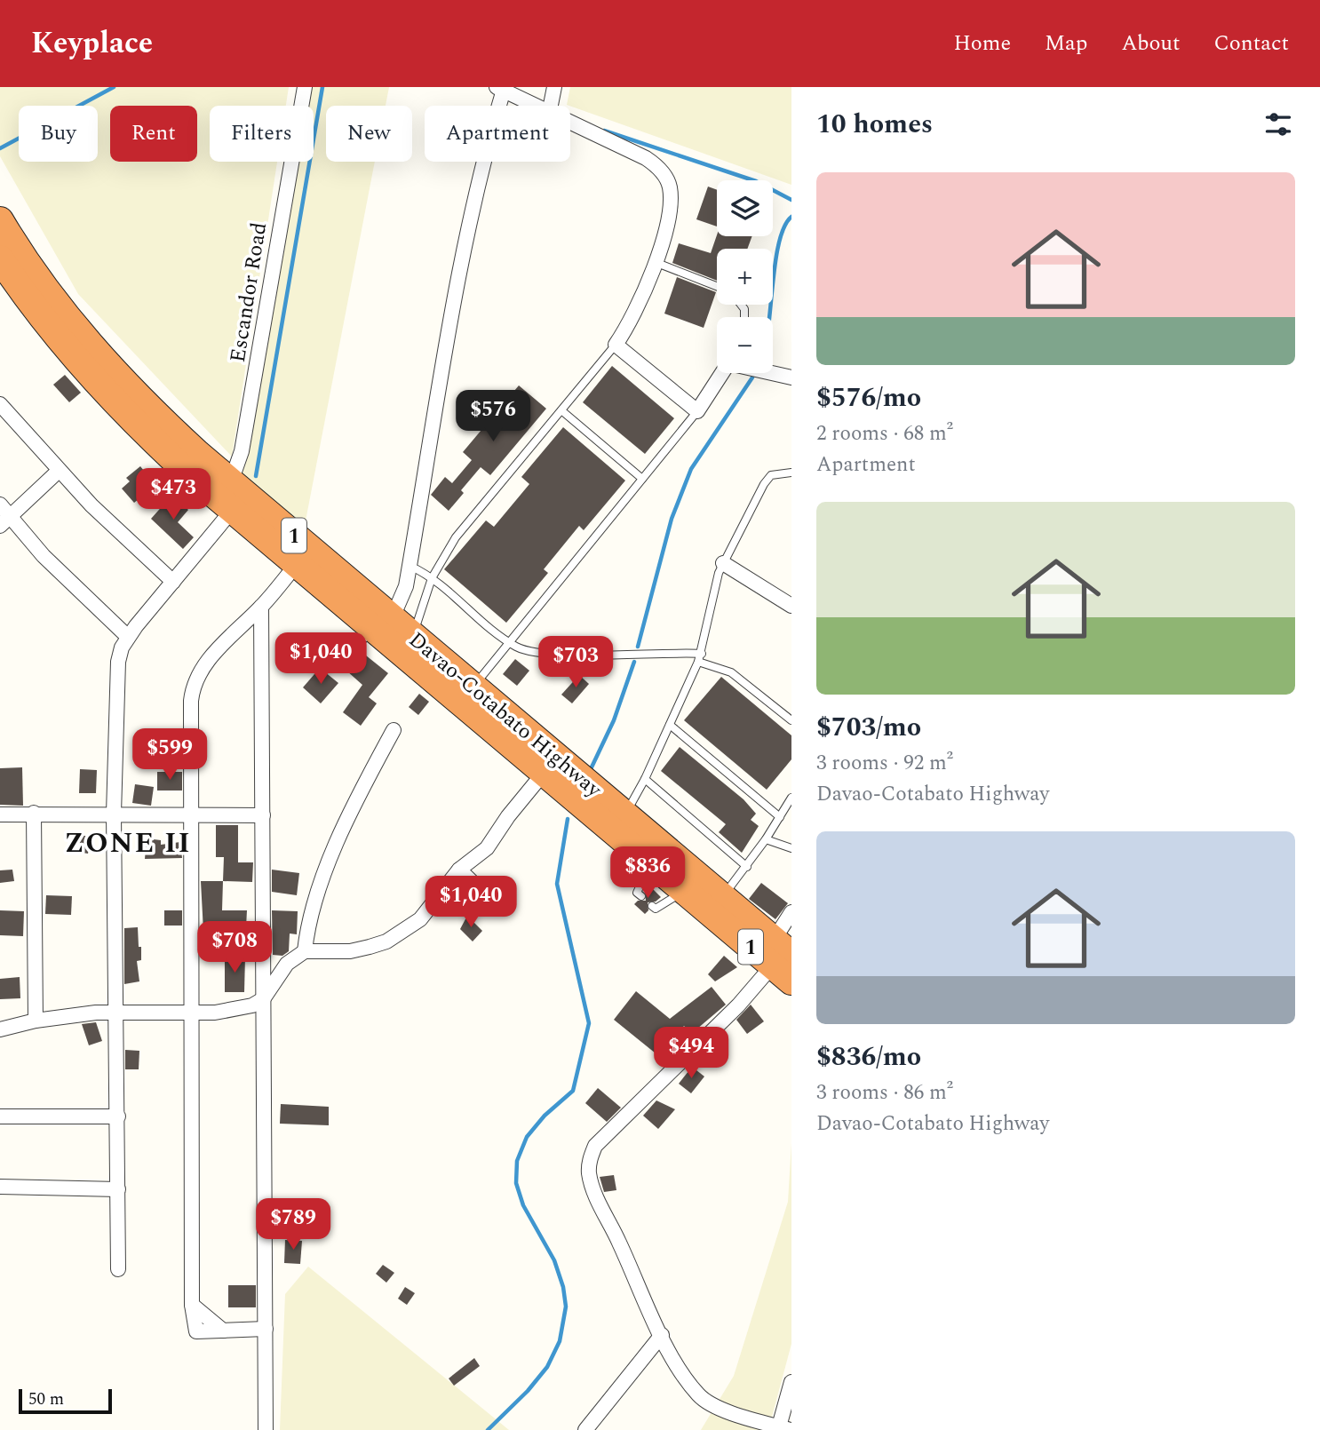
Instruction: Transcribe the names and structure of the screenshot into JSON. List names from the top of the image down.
{
  "streets": {
    "highway": ["1", "Davao-Cotabato Highway"],
    "street": ["Escandor Road"]
  },
  "crossings": [
    ["Escandor Road", "Davao-Cotabato Highway"]
  ],
  "districts": ["ZONE II"],
  "scale_bar": "50 m",
  "page": {
    "header": "Keyplace",
    "nav": [
      "Home",
      "Map",
      "About",
      "Contact"
    ],
    "heading": "10 homes",
    "chip": [
      "Buy",
      "Rent",
      "Filters",
      "New",
      "Apartment"
    ],
    "list": [
      {
        "name": "$576/mo",
        "note": "2 rooms · 68 m² · Apartment"
      },
      {
        "name": "$703/mo",
        "note": "3 rooms · 92 m² · Davao-Cotabato Highway"
      },
      {
        "name": "$836/mo",
        "note": "3 rooms · 86 m² · Davao-Cotabato Highway"
      }
    ],
    "map_buttons": ["+", "−"],
    "price": [
      "$576",
      "$473",
      "$1,040",
      "$703",
      "$599",
      "$836",
      "$1,040",
      "$708",
      "$494",
      "$789"
    ],
    "scale": "50 m"
  }
}
